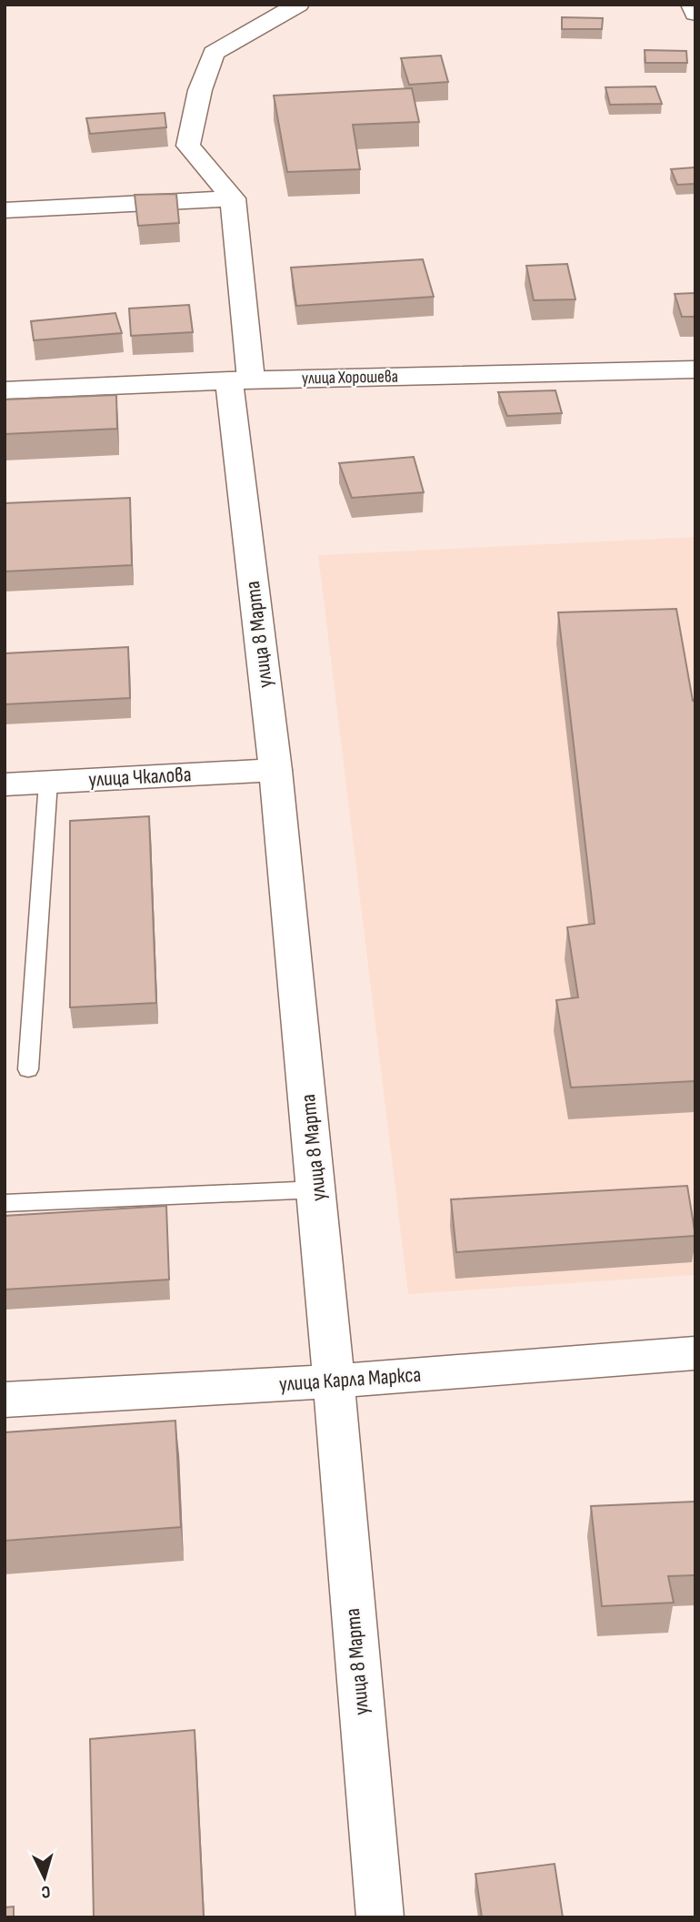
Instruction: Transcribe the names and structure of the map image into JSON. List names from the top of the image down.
{
  "streets": {
    "street": [
      "улица Хорошева",
      "улица 8 Марта",
      "улица Чкалова",
      "улица Карла Маркса"
    ]
  },
  "crossings": [
    ["улица Хорошева", "улица 8 Марта"],
    ["улица 8 Марта", "улица Чкалова"],
    ["улица 8 Марта", "улица Карла Маркса"]
  ],
  "north": "bottom"
}
